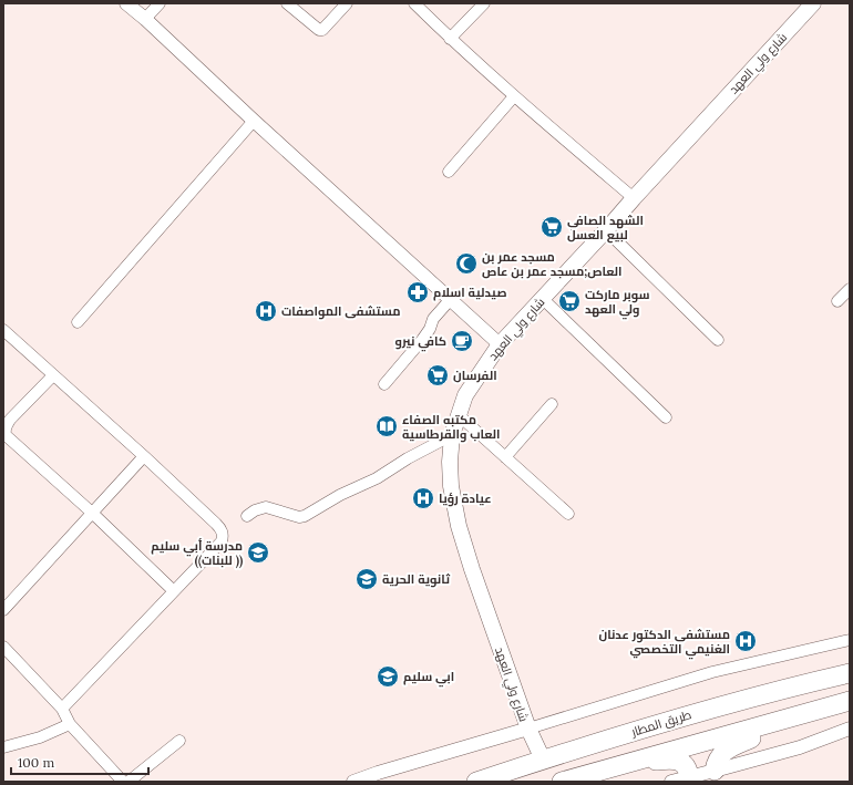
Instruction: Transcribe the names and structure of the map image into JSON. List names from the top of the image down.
{
  "streets": {
    "highway": ["طريق المطار"],
    "main road": ["شارع ولي العهد"]
  },
  "crossings": [
    ["شارع ولي العهد", "طريق المطار"]
  ],
  "places": {
    "supermarket": ["الشهد الصافي لبيع العسل", "سوبر ماركت ولي العهد", "الفرسان"],
    "mosque": ["مسجد عمر بن العاص;مسجد عمر بن عاص"],
    "pharmacy": ["صيدلية اسلام"],
    "hospital": ["مستشفى المواصفات", "عيادة رؤيا", "مستشفي الدكتور عدنان الغنيمي التخصصي"],
    "cafe": ["كافي نيرو"],
    "library": ["مكتبه الصفاء العاب والقرطاسية"],
    "school or university": ["مدرسة أبي سليم ((للبنات ))", "ثانوية الحرية", "ابي سليم"]
  },
  "scale_bar": "100 m"
}
